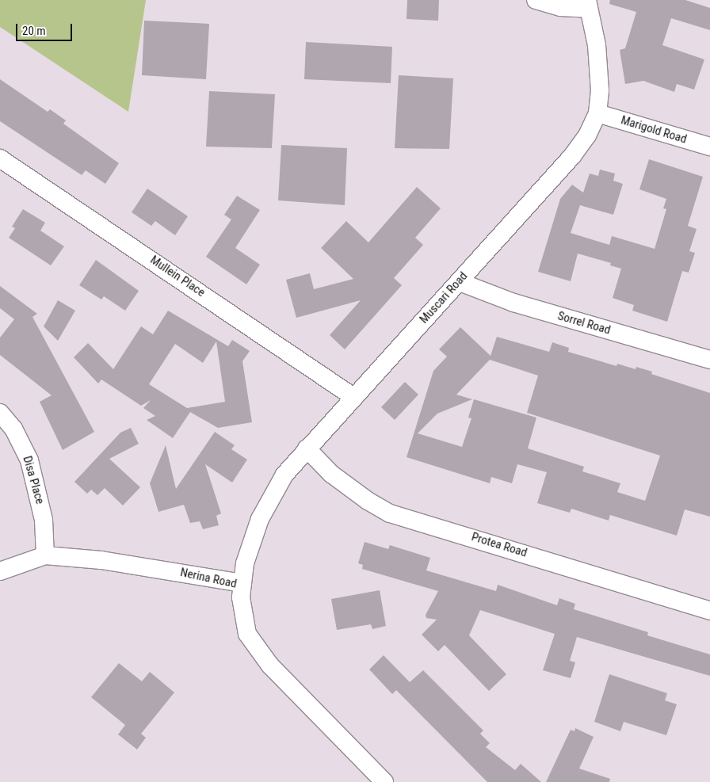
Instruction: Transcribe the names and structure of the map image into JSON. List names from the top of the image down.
{
  "streets": {
    "street": [
      "Marigold Road",
      "Mullein Place",
      "Muscari Road",
      "Sorrel Road",
      "Disa Place",
      "Protea Road",
      "Nerina Road"
    ]
  },
  "crossings": [
    ["Marigold Road", "Muscari Road"],
    ["Mullein Place", "Muscari Road"],
    ["Muscari Road", "Sorrel Road"],
    ["Muscari Road", "Protea Road"],
    ["Muscari Road", "Nerina Road"],
    ["Disa Place", "Nerina Road"]
  ],
  "scale_bar": "20 m"
}
